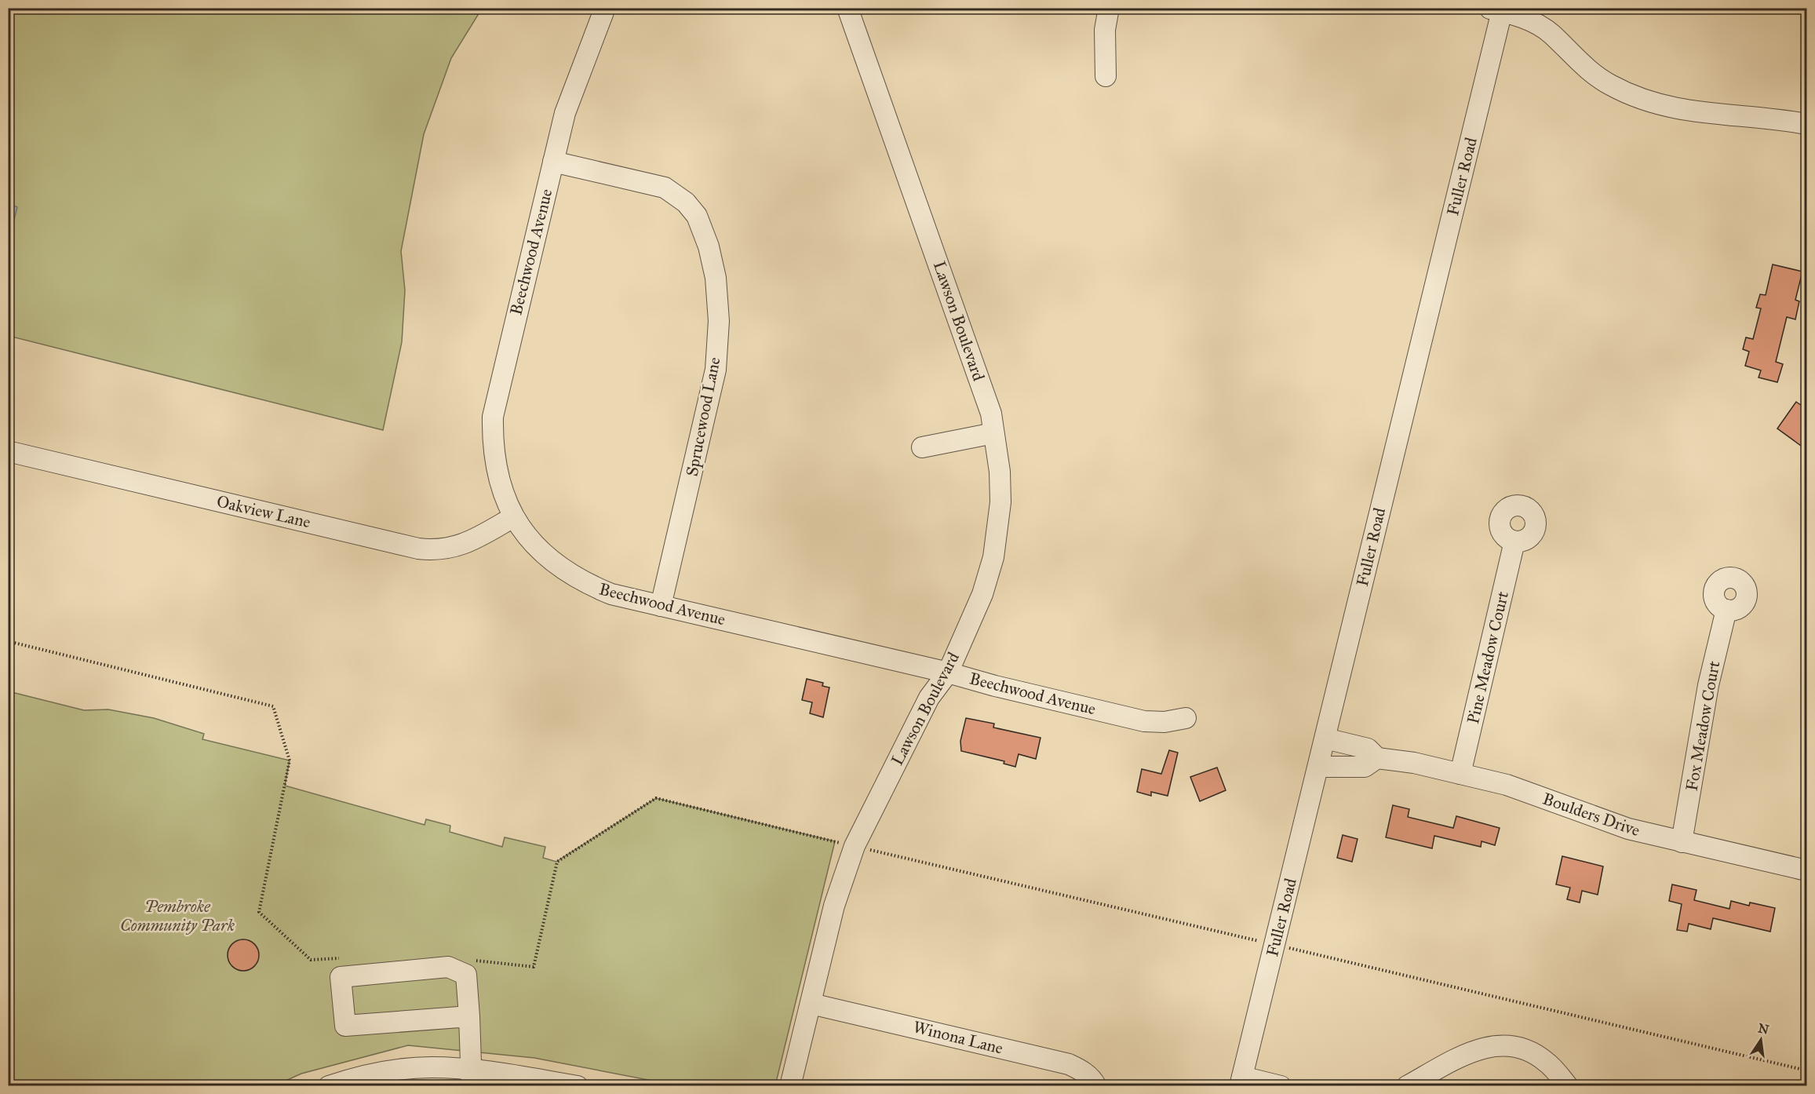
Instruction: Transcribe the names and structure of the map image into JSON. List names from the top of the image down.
{
  "streets": {
    "street": [
      "Fuller Road",
      "Beechwood Avenue",
      "Lawson Boulevard",
      "Sprucewood Lane",
      "Oakview Lane",
      "Pine Meadow Court",
      "Fox Meadow Court",
      "Boulders Drive",
      "Winona Lane"
    ]
  },
  "crossings": [
    ["Fuller Road", "Boulders Drive"],
    ["Beechwood Avenue", "Lawson Boulevard"],
    ["Beechwood Avenue", "Sprucewood Lane"],
    ["Beechwood Avenue", "Oakview Lane"],
    ["Lawson Boulevard", "Winona Lane"],
    ["Pine Meadow Court", "Boulders Drive"],
    ["Fox Meadow Court", "Boulders Drive"]
  ],
  "parks": ["Pembroke Community Park"],
  "north": "top"
}
